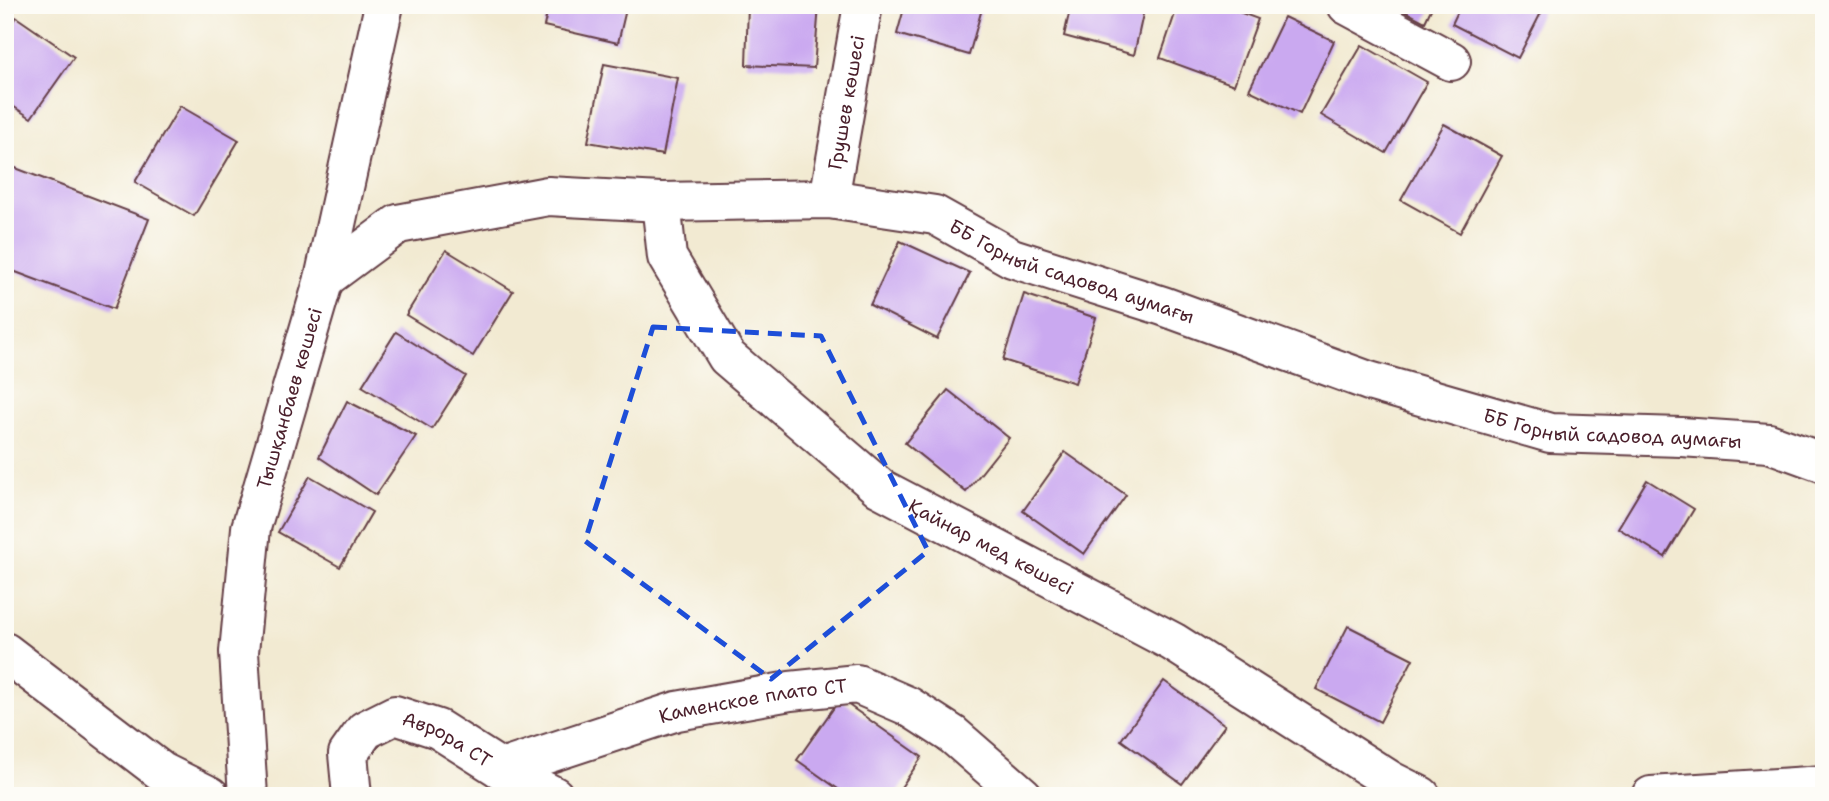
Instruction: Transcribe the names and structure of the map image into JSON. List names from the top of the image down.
{
  "streets": {
    "street": [
      "Грушев көшесі",
      "ББ Горный садовод аумағы",
      "Тышқанбаев көшесі",
      "Қайнар мед көшесі",
      "Каменское плато СТ",
      "Аврора СТ"
    ]
  },
  "crossings": [
    ["Грушев көшесі", "ББ Горный садовод аумағы"],
    ["ББ Горный садовод аумағы", "Тышқанбаев көшесі"],
    ["ББ Горный садовод аумағы", "Қайнар мед көшесі"],
    ["Каменское плато СТ", "Аврора СТ"]
  ]
}
